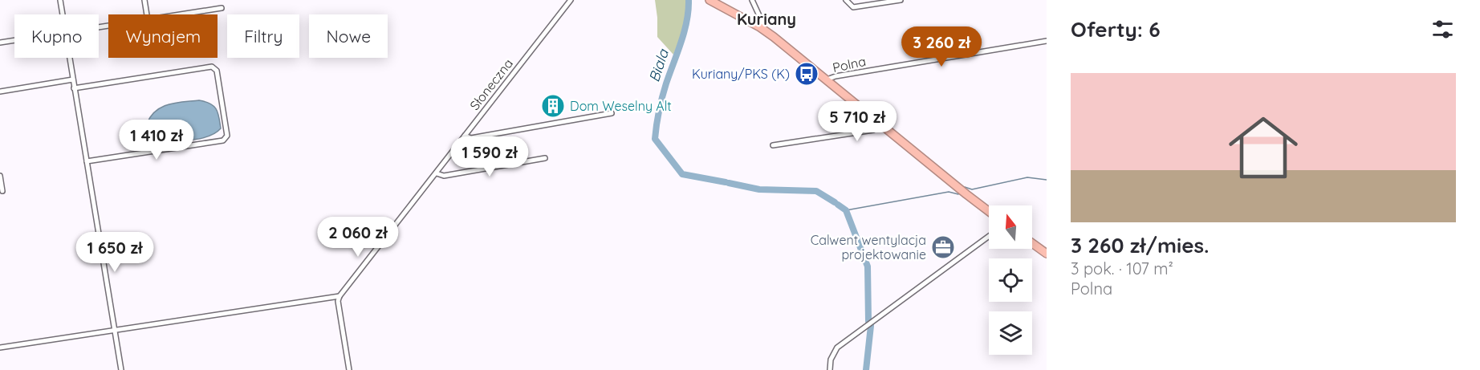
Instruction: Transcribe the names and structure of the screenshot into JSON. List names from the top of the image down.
{
  "streets": {
    "street": ["Polna", "Słoneczna"]
  },
  "districts": ["Kuriany"],
  "water": ["Biala"],
  "places": {
    "bus stop": ["Kuriany/PKS (K)"],
    "building": ["Dom Weselny Alt"],
    "office": ["Calwent wentylacja projektowanie"]
  },
  "north": "top",
  "page": {
    "heading": "Oferty: 6",
    "chip": [
      "Kupno",
      "Wynajem",
      "Filtry",
      "Nowe"
    ],
    "price": [
      "3 260 zł",
      "5 710 zł",
      "1 410 zł",
      "1 590 zł",
      "2 060 zł",
      "1 650 zł"
    ],
    "list": [
      {
        "name": "3 260 zł/mies.",
        "note": "3 pok. · 107 m² · Polna"
      }
    ]
  }
}
